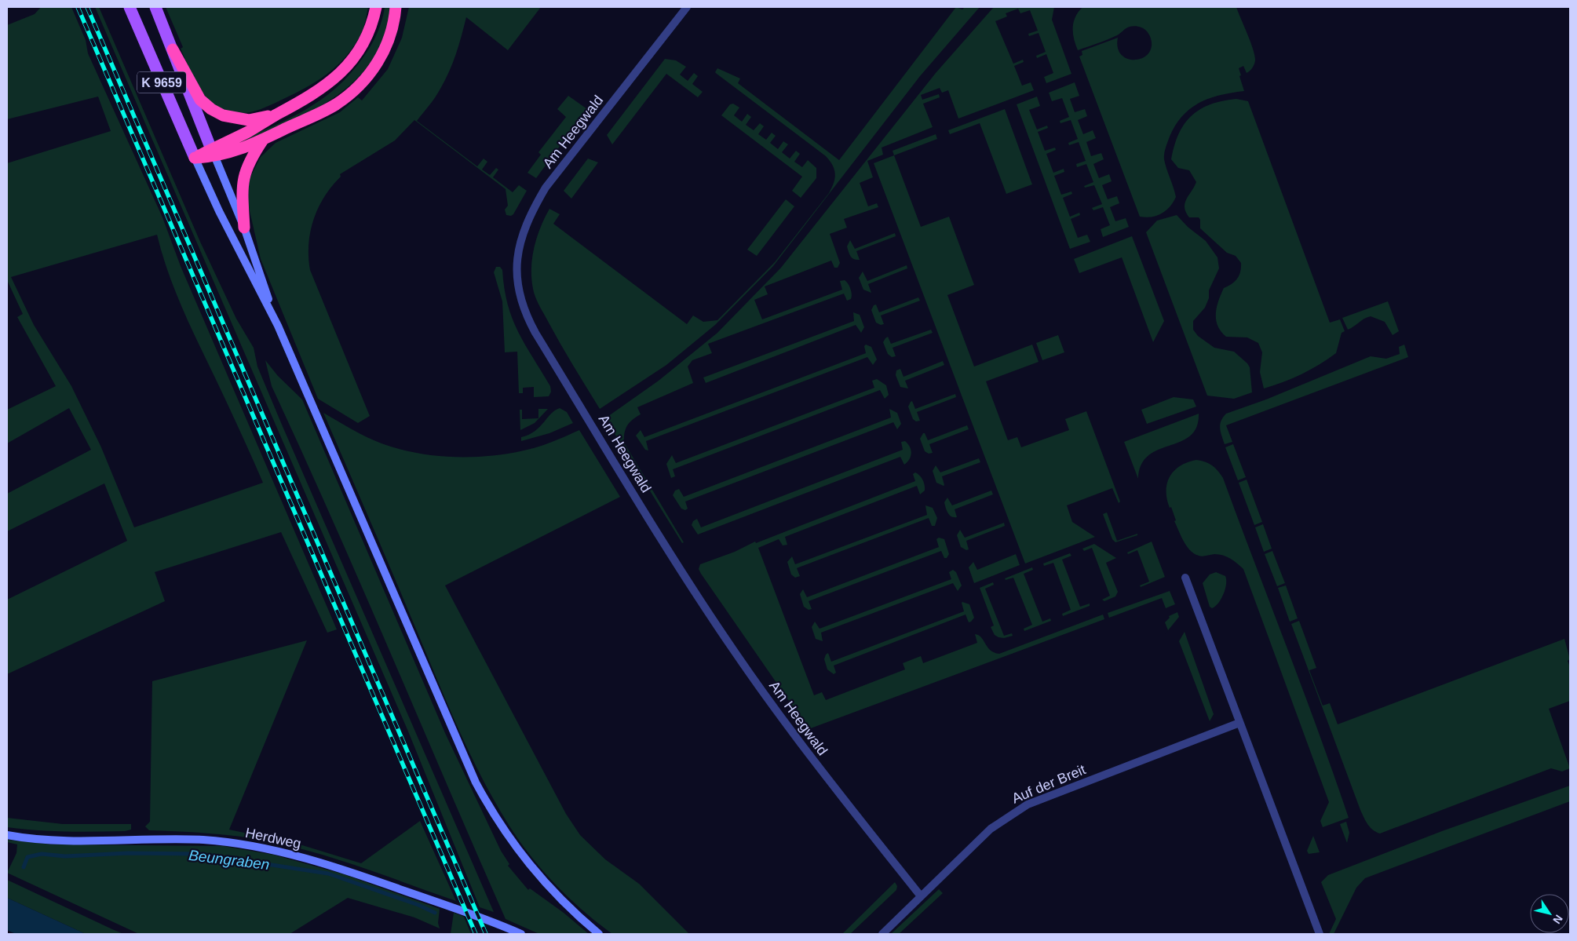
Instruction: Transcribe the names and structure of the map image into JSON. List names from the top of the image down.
{
  "streets": {
    "main road": ["K 9659", "Herdweg"],
    "street": ["Am Heegwald", "Auf der Breit"]
  },
  "crossings": [
    ["Am Heegwald", "Auf der Breit"]
  ],
  "water": ["Beungraben"],
  "north": "bottom right"
}
